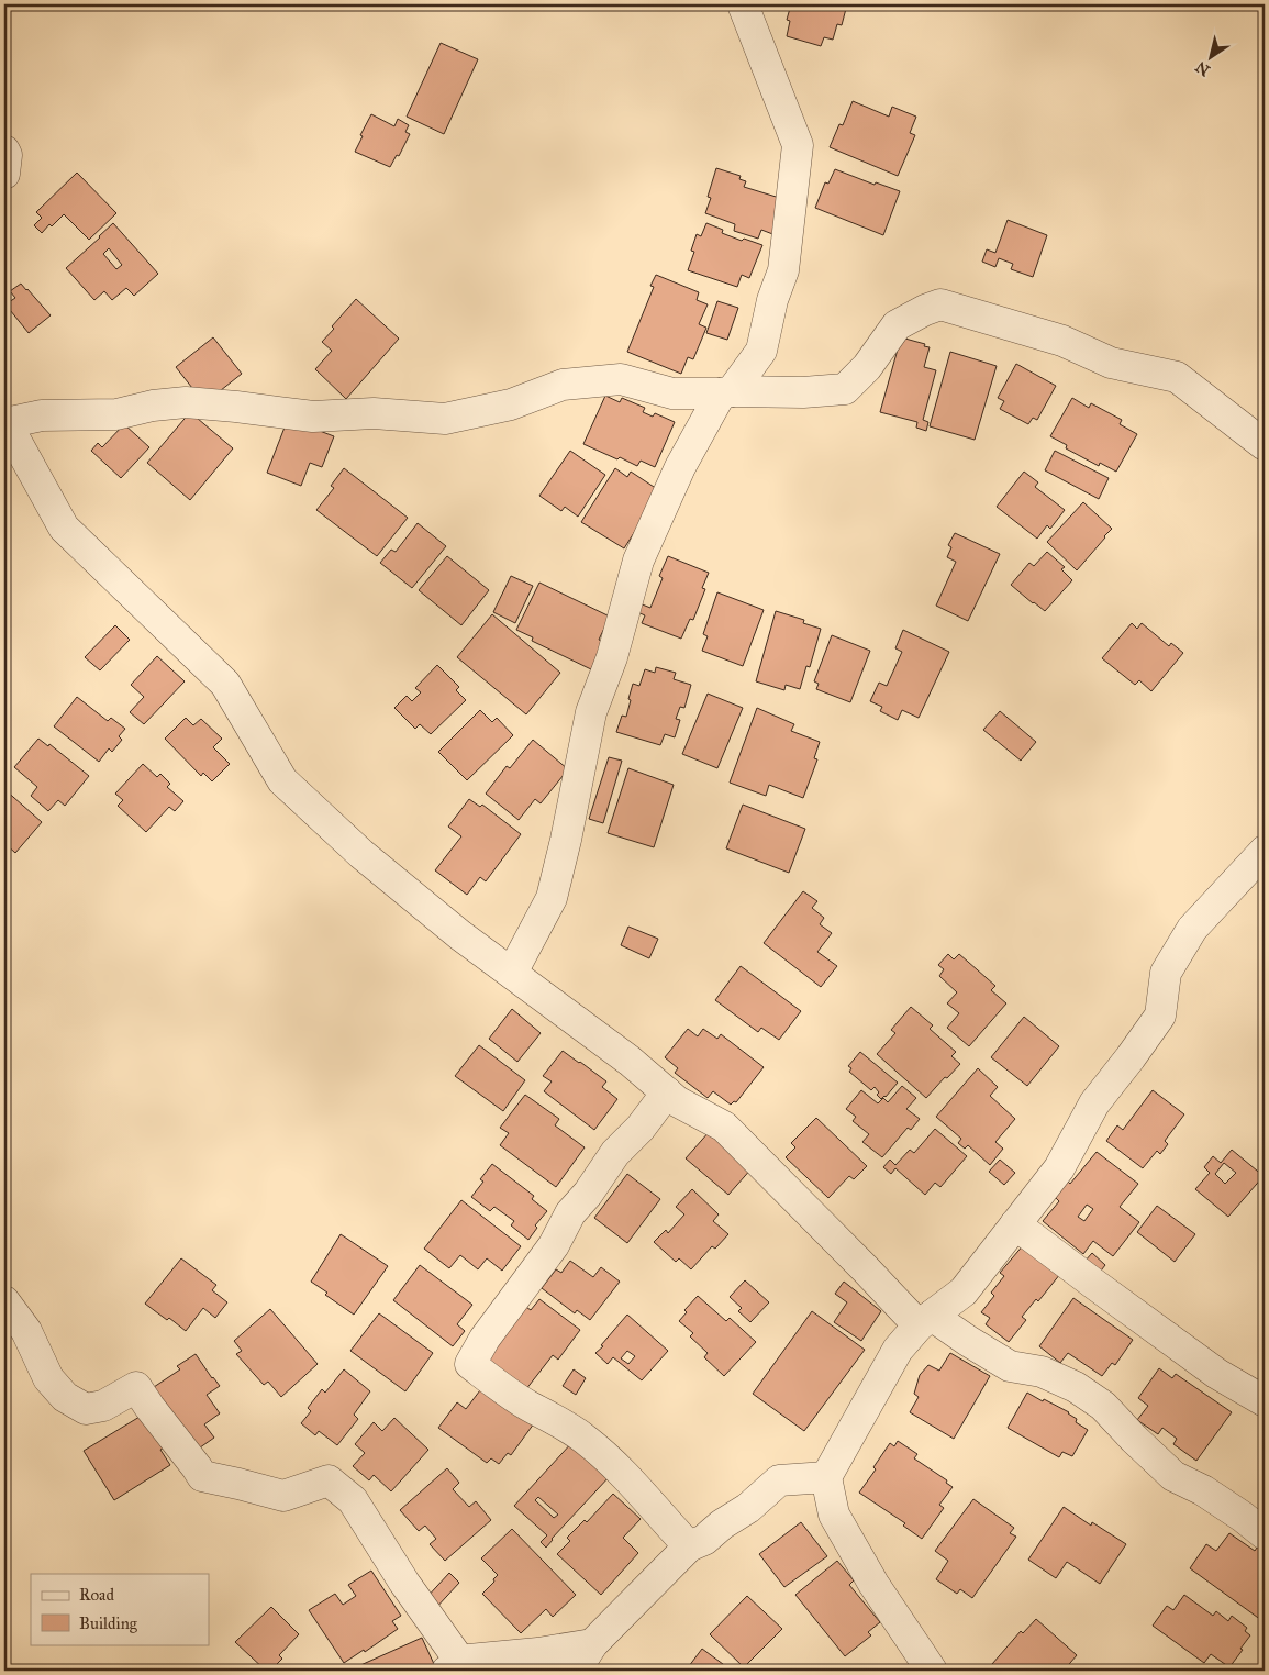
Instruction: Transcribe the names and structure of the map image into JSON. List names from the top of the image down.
{
  "legend": ["Road", "Building"],
  "north": "bottom left"
}
